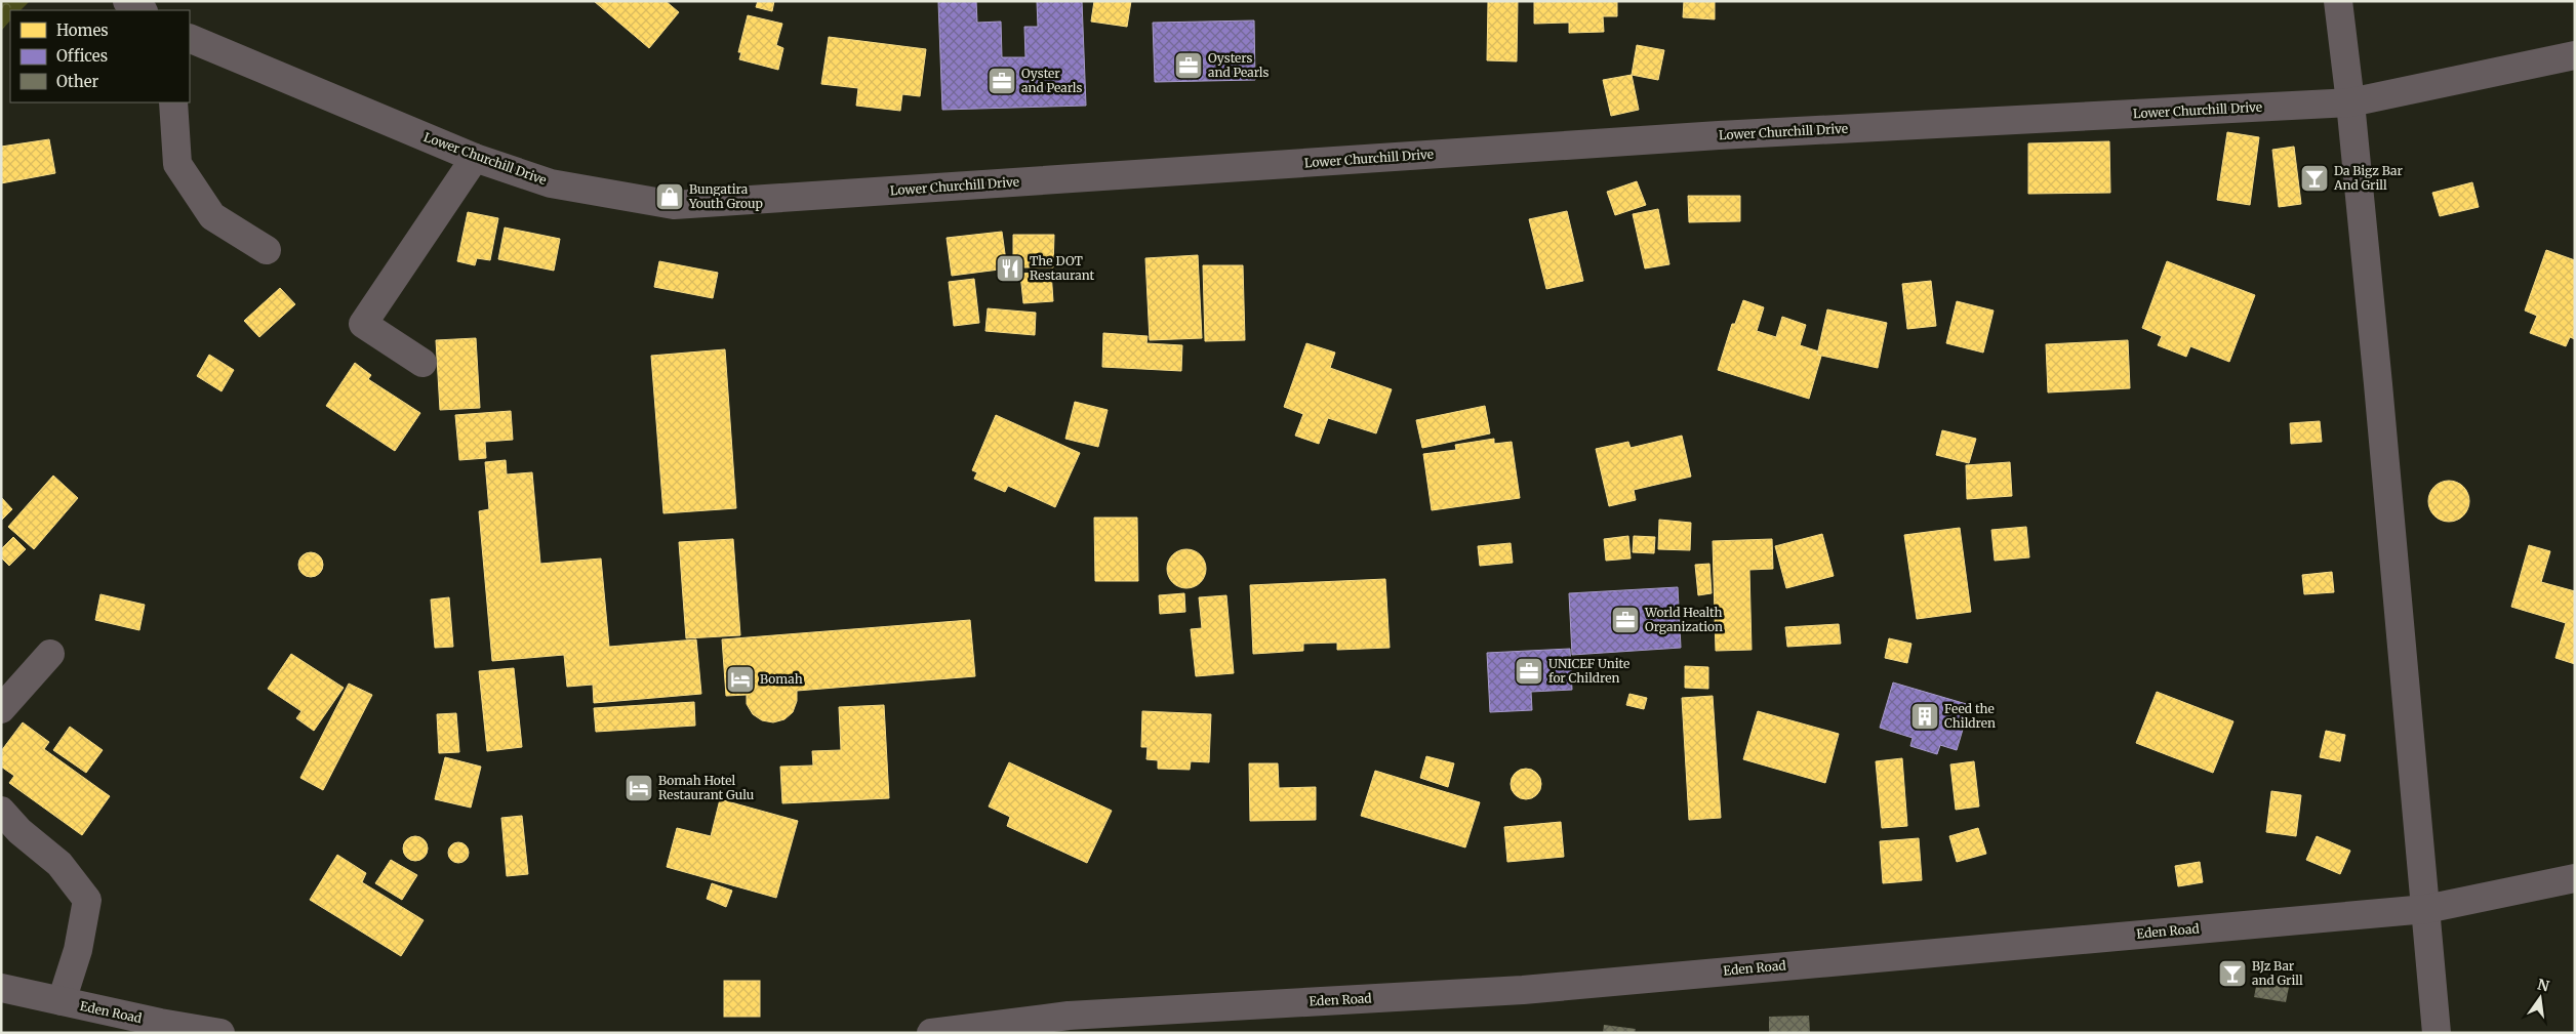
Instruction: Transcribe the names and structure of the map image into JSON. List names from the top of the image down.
{
  "streets": {
    "street": ["Lower Churchill Drive", "Eden Road"]
  },
  "places": {
    "office": [
      "Oysters and Pearls",
      "Oyster and Pearls",
      "World Health Organization",
      "UNICEF Unite for Children"
    ],
    "bar": ["Da Bigz Bar And Grill", "BJz Bar and Grill"],
    "shop": ["Bungatira Youth Group"],
    "restaurant": ["The DOT Restaurant"],
    "hotel": ["Bomah", "Bomah Hotel Restaurant Gulu"],
    "building": ["Feed the Children"]
  },
  "legend": ["Homes", "Offices", "Other"],
  "north": "top"
}
